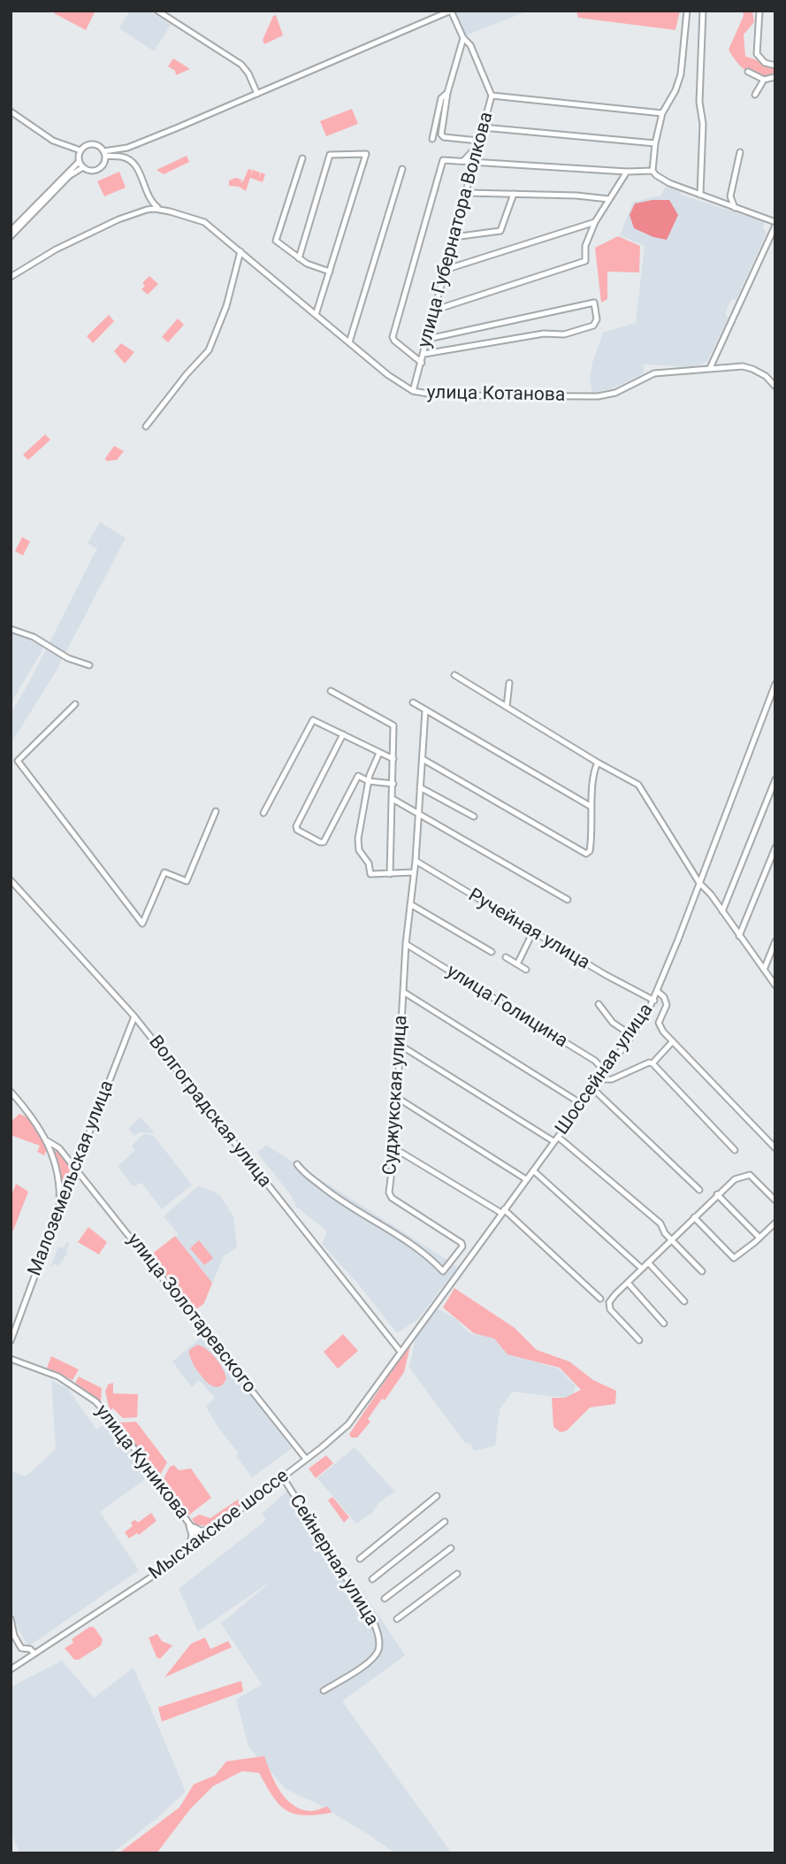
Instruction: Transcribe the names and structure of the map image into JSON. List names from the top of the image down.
{
  "streets": {
    "street": [
      "улица Губернатора Волкова",
      "улица Котанова",
      "Ручейная улица",
      "улица Голицина",
      "Шоссейная улица",
      "Суджукская улица",
      "Волгоградская улица",
      "Малоземельская улица",
      "улица Золотаревского",
      "улица Куникова",
      "Мысхакское шоссе",
      "Сейнерная улица"
    ]
  },
  "crossings": [
    ["улица Губернатора Волкова", "улица Котанова"],
    ["Ручейная улица", "Шоссейная улица"],
    ["улица Голицина", "Шоссейная улица"],
    ["улица Голицина", "Суджукская улица"],
    ["Шоссейная улица", "Волгоградская улица"],
    ["Шоссейная улица", "Мысхакское шоссе"],
    ["Волгоградская улица", "Малоземельская улица"],
    ["Волгоградская улица", "Мысхакское шоссе"],
    ["Малоземельская улица", "улица Золотаревского"],
    ["улица Золотаревского", "Мысхакское шоссе"],
    ["улица Куникова", "Мысхакское шоссе"],
    ["Мысхакское шоссе", "Сейнерная улица"]
  ]
}
